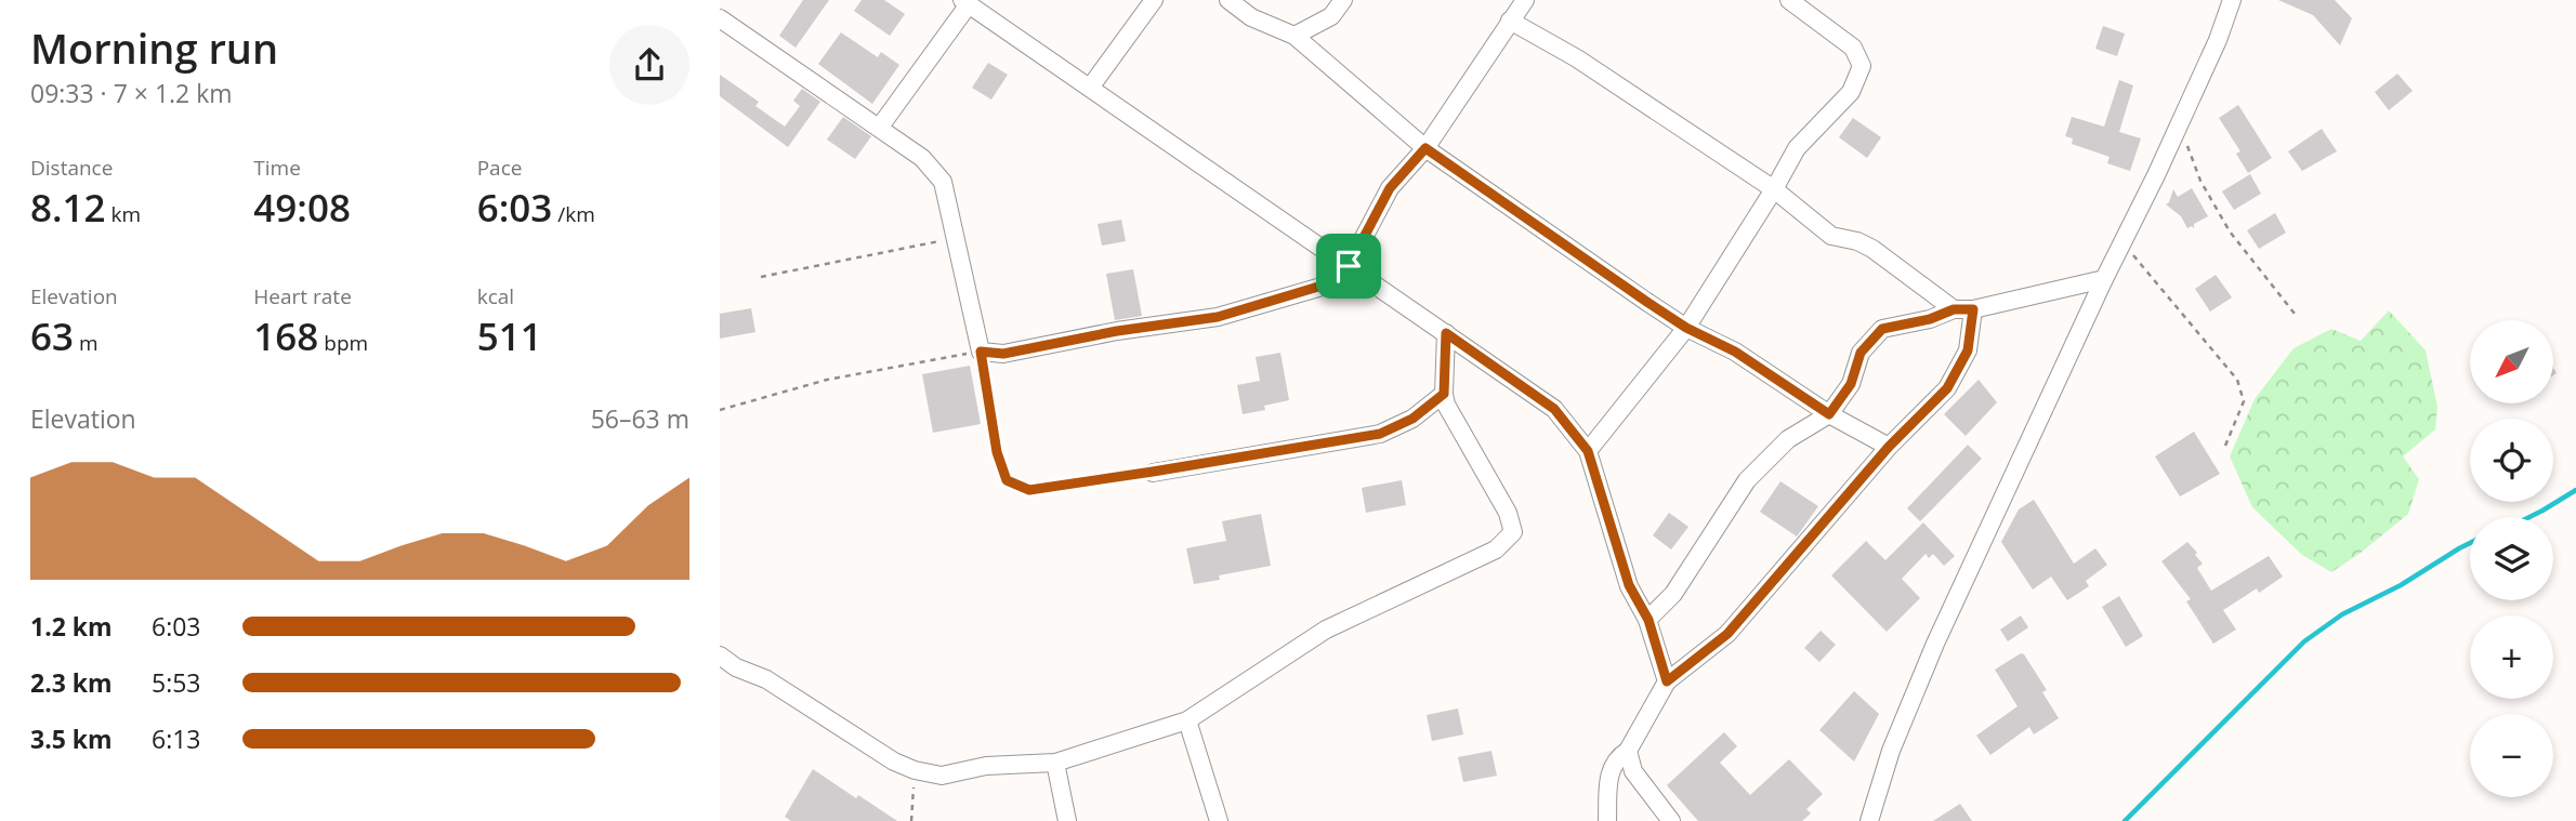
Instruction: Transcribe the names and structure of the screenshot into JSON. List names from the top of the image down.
{
  "north": "bottom left",
  "page": {
    "heading": ["Morning run", "09:33 · 7 × 1.2 km"],
    "stats": [
      ["Distance", "8.12 km"],
      ["Time", "49:08"],
      ["Pace", "6:03 /km"],
      ["Elevation", "63 m"],
      ["Heart rate", "168 bpm"],
      ["kcal", "511"]
    ],
    "map_buttons": ["+", "−"],
    "chart": ["Elevation", "56–63 m"],
    "list": [
      {
        "name": "1.2 km",
        "note": "6:03"
      },
      {
        "name": "2.3 km",
        "note": "5:53"
      },
      {
        "name": "3.5 km",
        "note": "6:13"
      }
    ]
  }
}
